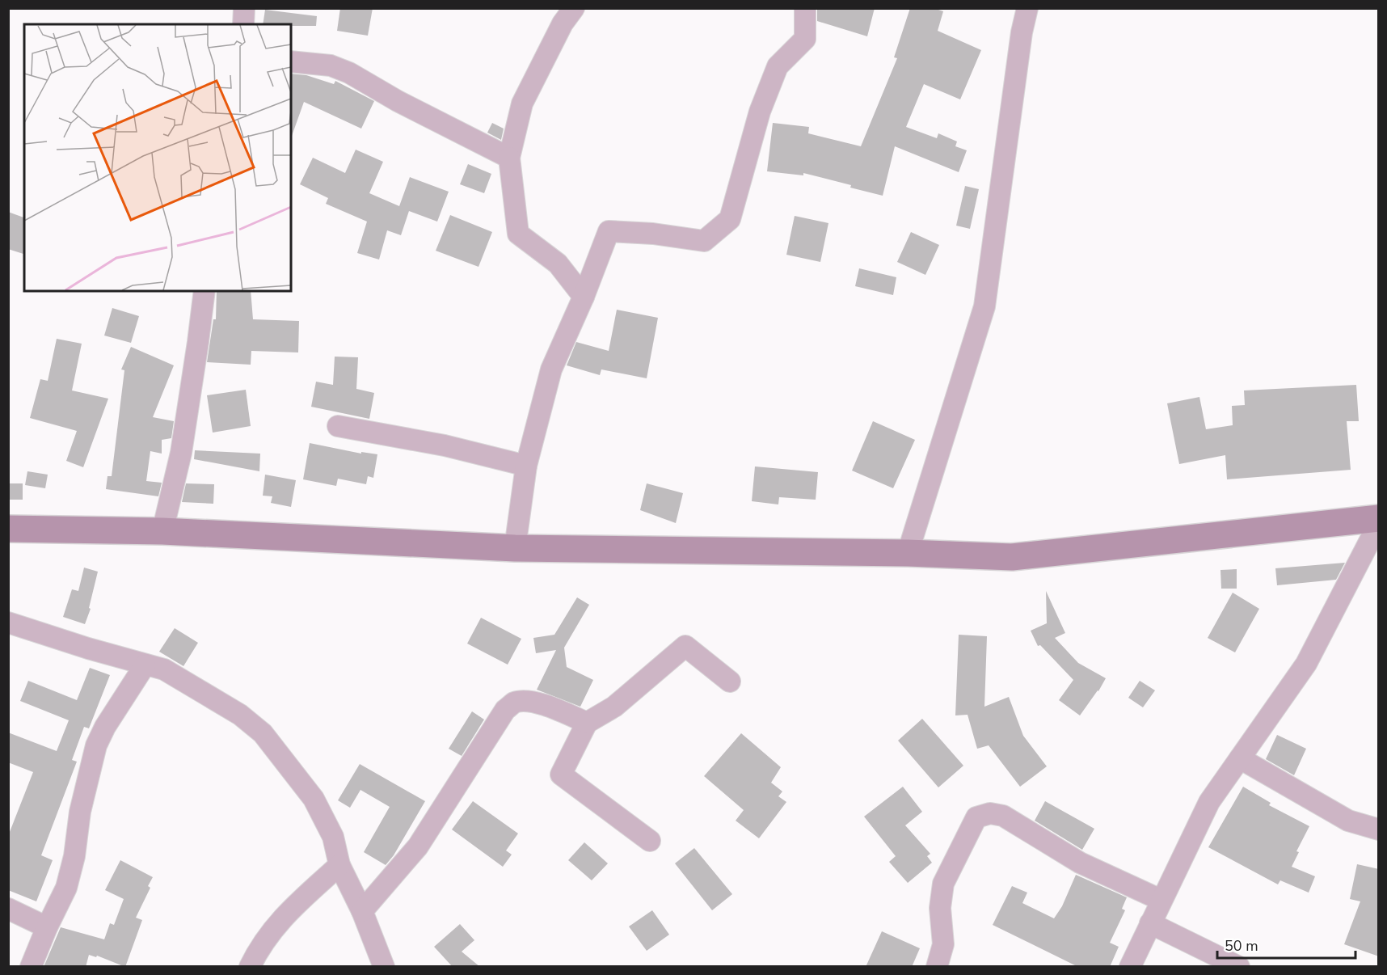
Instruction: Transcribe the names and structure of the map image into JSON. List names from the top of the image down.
{
  "scale_bar": "50 m"
}
